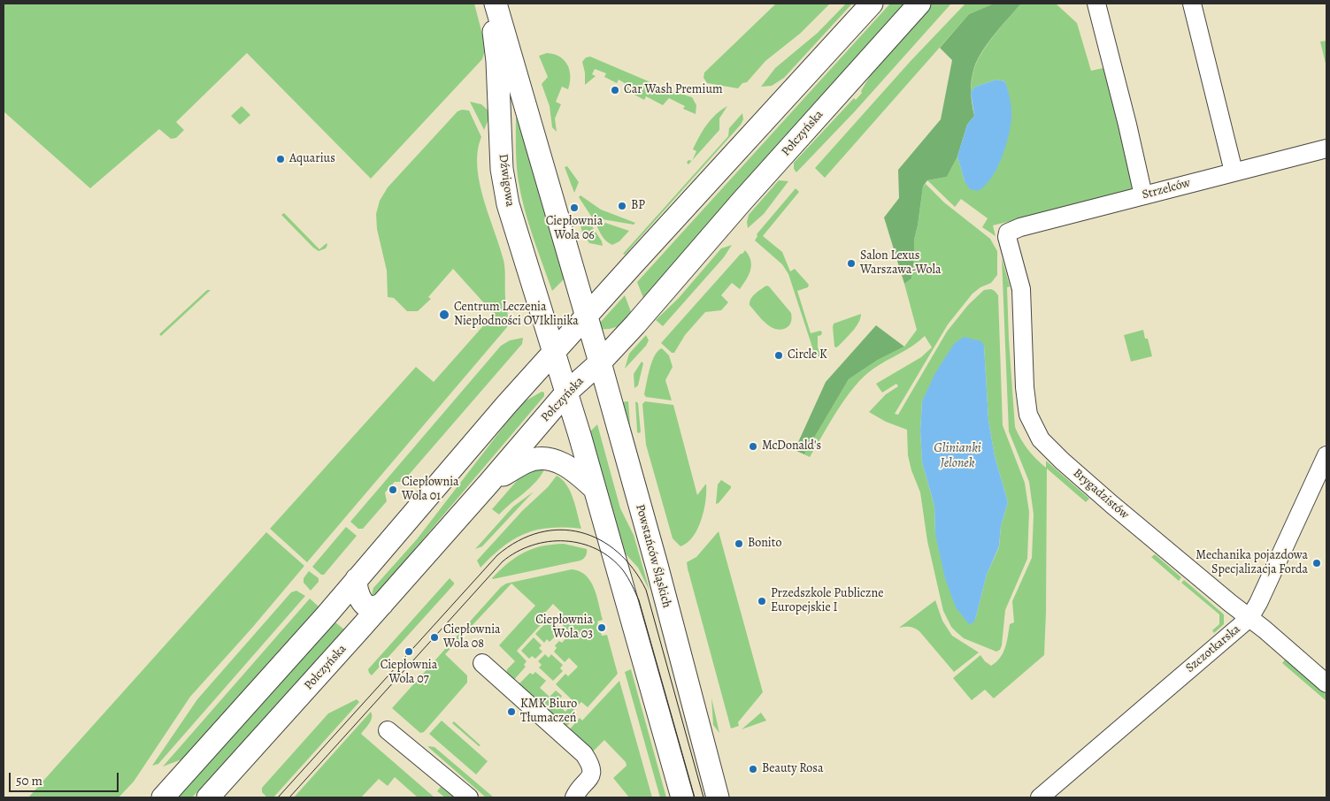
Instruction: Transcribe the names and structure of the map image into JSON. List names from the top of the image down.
{
  "streets": {
    "main road": ["Połczyńska", "Dźwigowa", "Powstańców Śląskich"],
    "street": ["Strzelców", "Brygadzistów", "Szczotkarska"]
  },
  "crossings": [
    ["Połczyńska", "Powstańców Śląskich"],
    ["Strzelców", "Brygadzistów"],
    ["Brygadzistów", "Szczotkarska"]
  ],
  "water": ["Glinianki Jelonek"],
  "places": [
    "Car Wash Premium",
    "Aquarius",
    "BP",
    "Ciepłownia Wola 06",
    "Salon Lexus Warszawa-Wola",
    "Centrum Leczenia Niepłodności OVIklinika",
    "Circle K",
    "McDonald's",
    "Ciepłownia Wola 01",
    "Bonito",
    "Mechanika pojazdowa Specjalizacja Forda",
    "Przedszkole Publiczne Europejskie I",
    "Ciepłownia Wola 03",
    "Ciepłownia Wola 08",
    "Ciepłownia Wola 07",
    "KMK Biuro Tłumaczeń",
    "Beauty Rosa"
  ],
  "scale_bar": "50 m"
}
